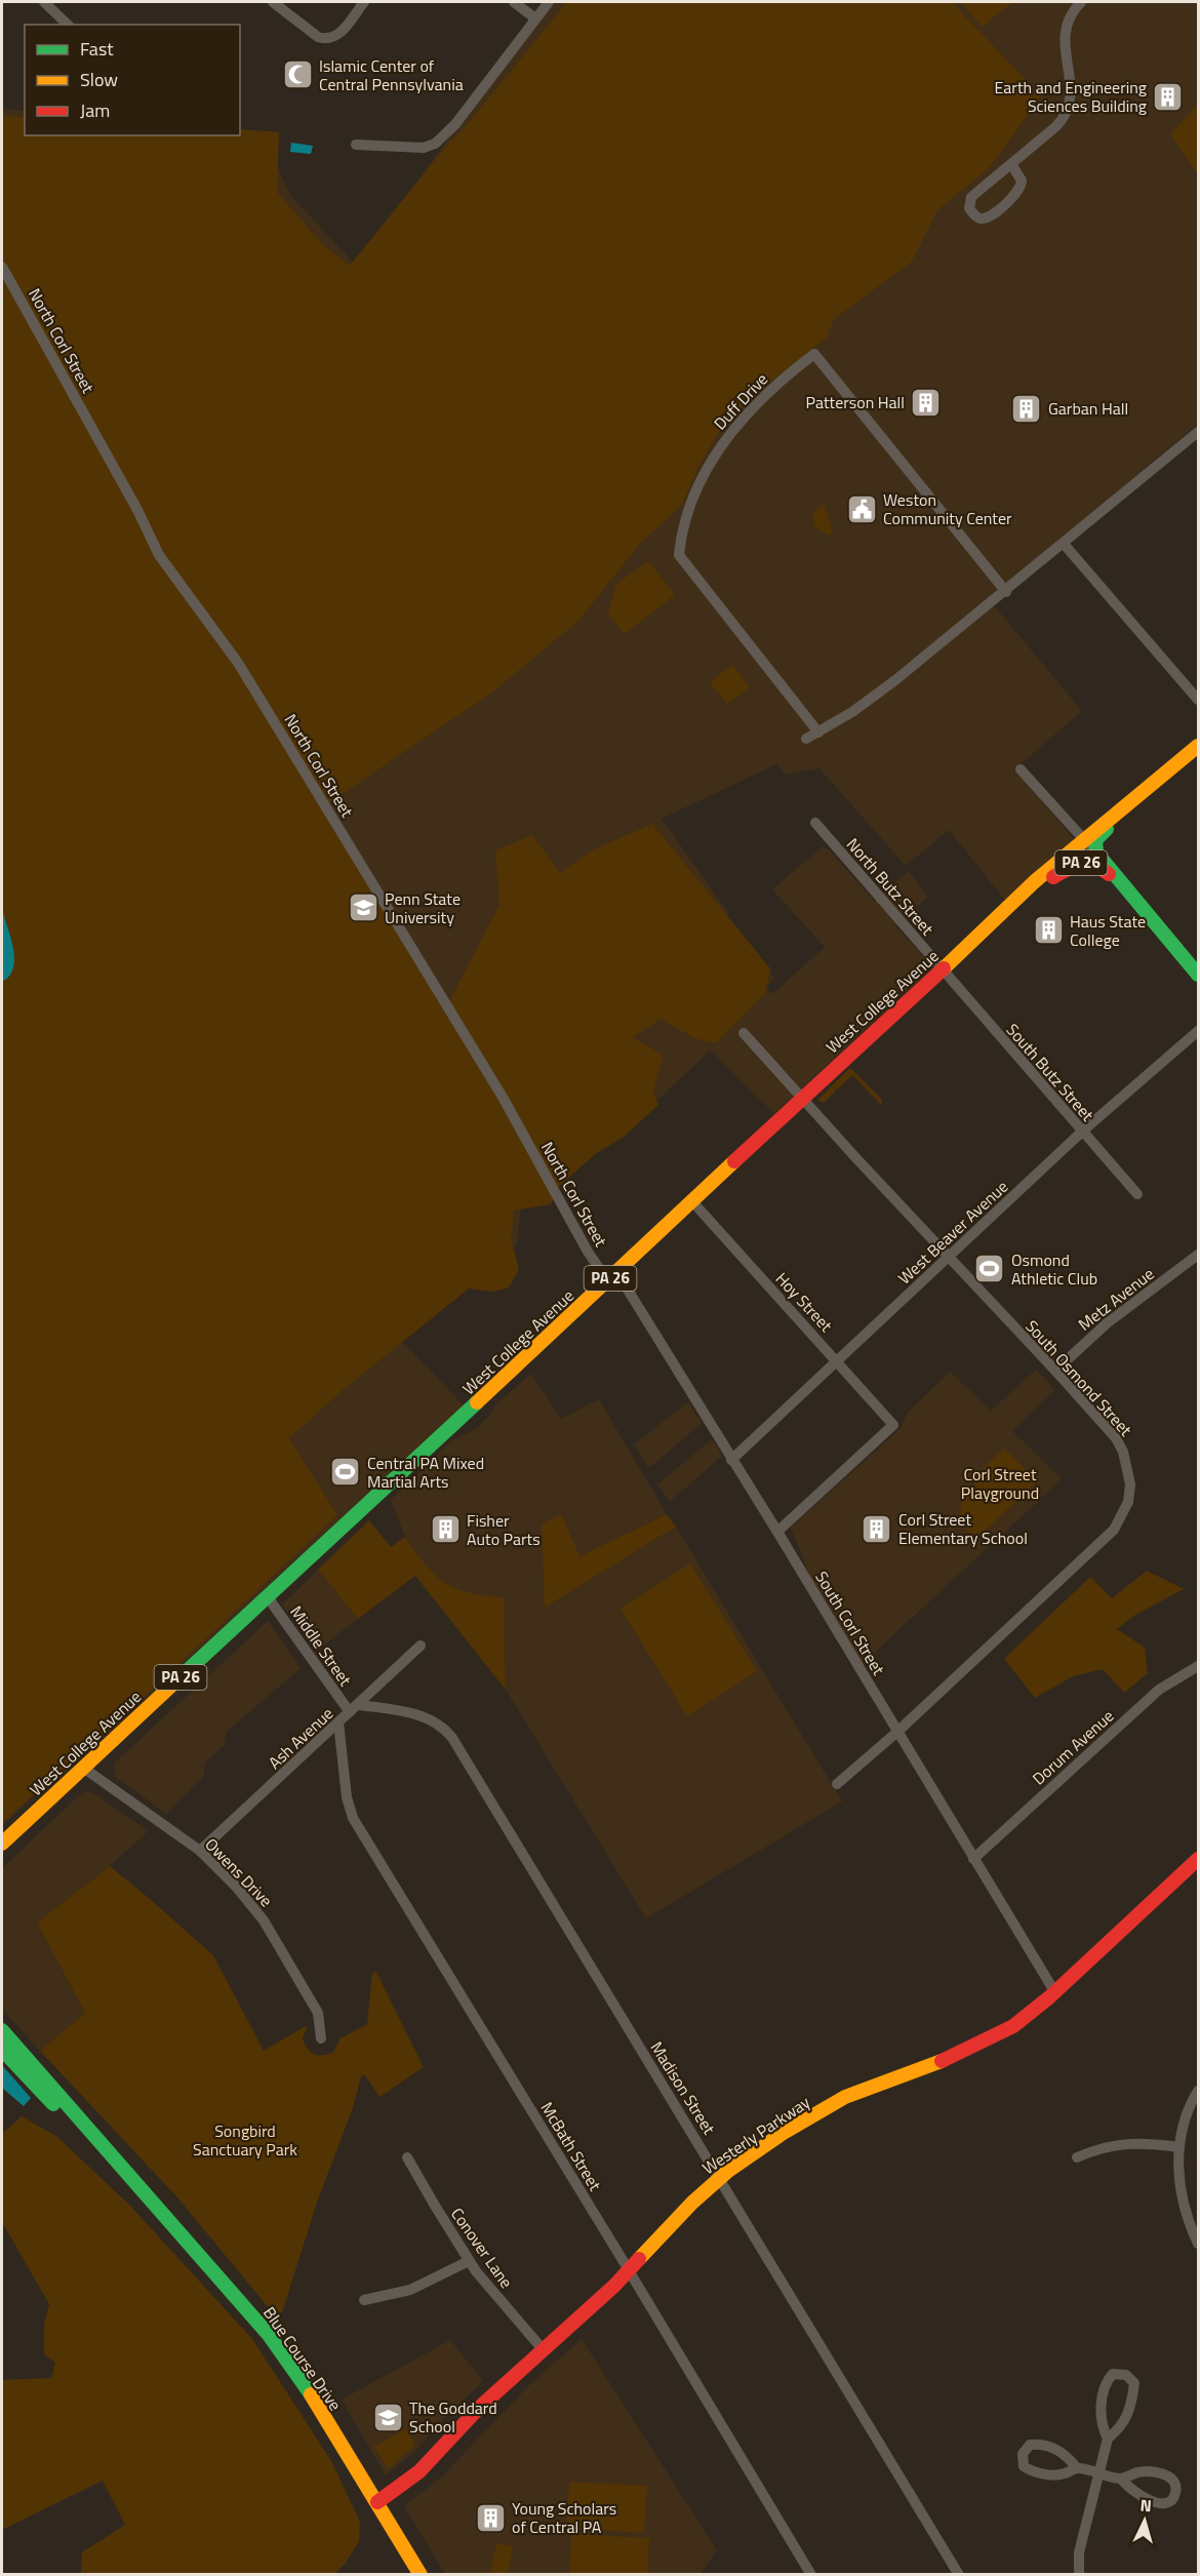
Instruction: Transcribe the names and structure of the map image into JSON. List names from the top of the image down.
{
  "streets": {
    "main road": [
      "PA 26",
      "West College Avenue",
      "Westerly Parkway",
      "Blue Course Drive"
    ],
    "street": [
      "North Corl Street",
      "Duff Drive",
      "North Butz Street",
      "South Butz Street",
      "West Beaver Avenue",
      "Metz Avenue",
      "Hoy Street",
      "South Osmond Street",
      "South Corl Street",
      "Middle Street",
      "Ash Avenue",
      "Dorum Avenue",
      "Owens Drive",
      "Madison Street",
      "McBath Street",
      "Conover Lane"
    ]
  },
  "crossings": [
    ["North Corl Street", "West College Avenue"],
    ["North Corl Street", "South Corl Street"],
    ["PA 26", "West College Avenue"],
    ["North Butz Street", "West College Avenue"],
    ["North Butz Street", "South Butz Street"],
    ["West College Avenue", "South Butz Street"],
    ["West College Avenue", "Hoy Street"],
    ["West College Avenue", "South Osmond Street"],
    ["West College Avenue", "South Corl Street"],
    ["West College Avenue", "Middle Street"],
    ["West College Avenue", "Owens Drive"],
    ["South Butz Street", "West Beaver Avenue"],
    ["West Beaver Avenue", "Hoy Street"],
    ["West Beaver Avenue", "South Osmond Street"],
    ["West Beaver Avenue", "South Corl Street"],
    ["Metz Avenue", "South Osmond Street"],
    ["Hoy Street", "South Corl Street"],
    ["South Osmond Street", "South Corl Street"],
    ["South Corl Street", "Dorum Avenue"],
    ["South Corl Street", "Westerly Parkway"],
    ["Middle Street", "Ash Avenue"],
    ["Middle Street", "Madison Street"],
    ["Ash Avenue", "Owens Drive"],
    ["Ash Avenue", "Madison Street"],
    ["Ash Avenue", "McBath Street"],
    ["Madison Street", "Westerly Parkway"],
    ["Westerly Parkway", "McBath Street"],
    ["Westerly Parkway", "Conover Lane"],
    ["Westerly Parkway", "Blue Course Drive"]
  ],
  "parks": ["Corl Street Playground", "Songbird Sanctuary Park"],
  "places": {
    "mosque": ["Islamic Center of Central Pennsylvania"],
    "building": [
      "Earth and Engineering Sciences Building",
      "Patterson Hall",
      "Garban Hall",
      "Haus State College",
      "Corl Street Elementary School",
      "Fisher Auto Parts",
      "Young Scholars of Central PA"
    ],
    "public building": ["Weston Community Center"],
    "school or university": ["Penn State University", "The Goddard School"],
    "sports": ["Osmond Athletic Club", "Central PA Mixed Martial Arts"]
  },
  "legend": ["Fast", "Slow", "Jam"],
  "north": "top"
}
